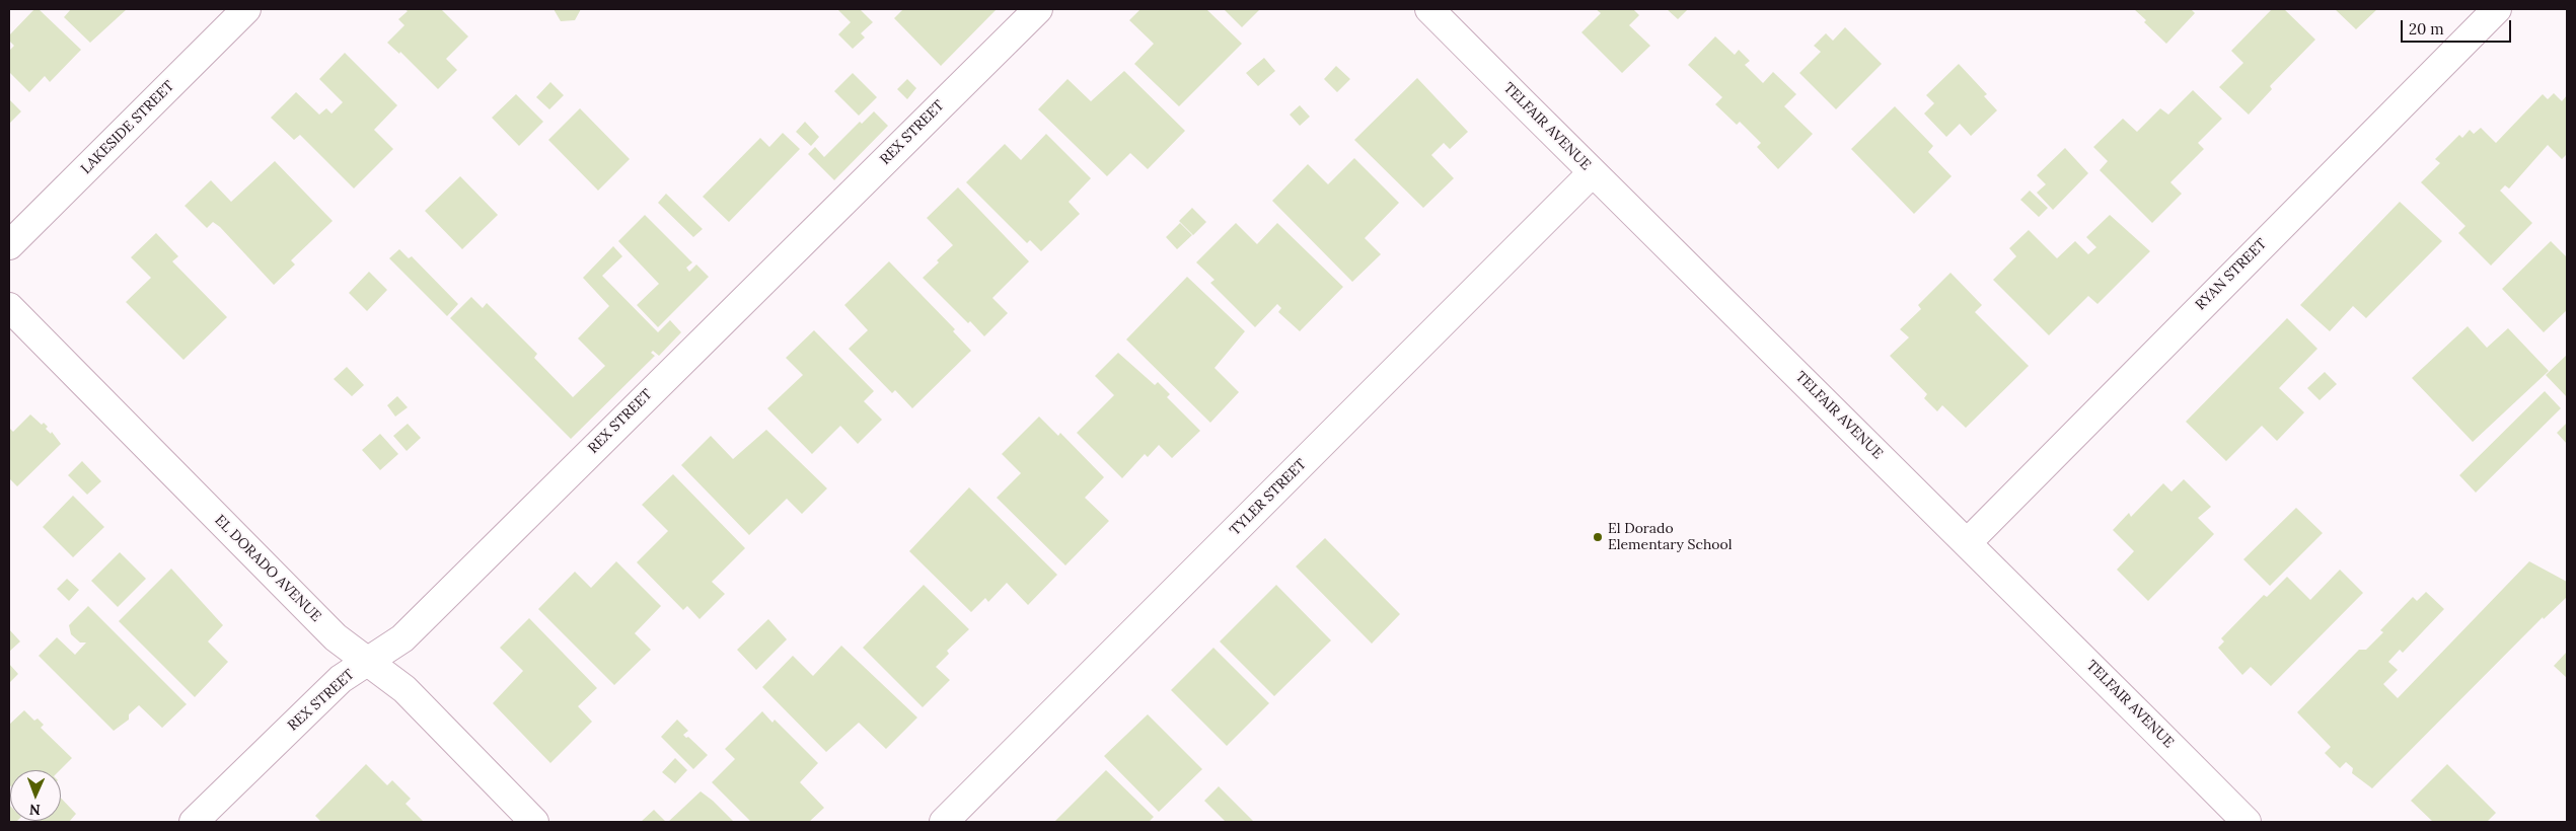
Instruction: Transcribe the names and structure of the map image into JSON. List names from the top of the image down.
{
  "streets": {
    "street": [
      "TELFAIR AVENUE",
      "LAKESIDE STREET",
      "REX STREET",
      "RYAN STREET",
      "TYLER STREET",
      "EL DORADO AVENUE"
    ]
  },
  "crossings": [
    ["TELFAIR AVENUE", "RYAN STREET"],
    ["TELFAIR AVENUE", "TYLER STREET"],
    ["REX STREET", "EL DORADO AVENUE"]
  ],
  "places": ["El Dorado Elementary School"],
  "scale_bar": "20 m",
  "north": "bottom"
}
